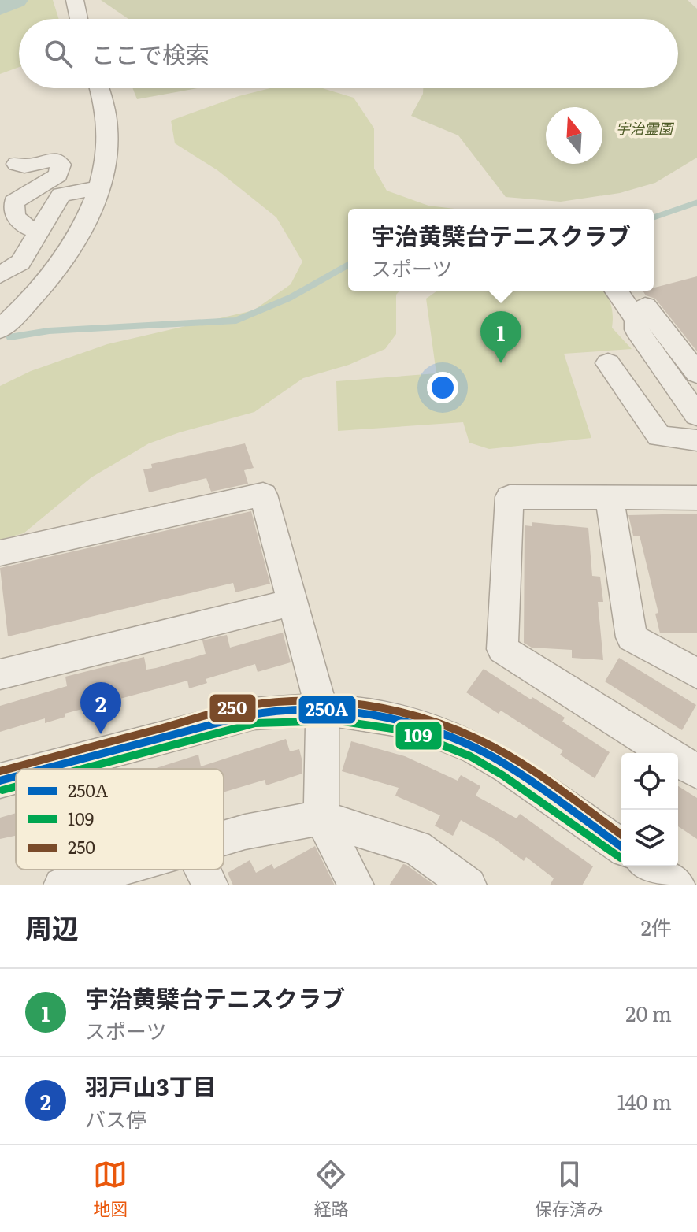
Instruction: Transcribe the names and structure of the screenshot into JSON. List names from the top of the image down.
{
  "parks": ["宇治霊園"],
  "lines": ["transit line 250", "transit line 250A", "transit line 109"],
  "legend": ["250A", "109", "250"],
  "north": "top",
  "page": {
    "search": "ここで検索",
    "popup": ["宇治黄檗台テニスクラブ", "スポーツ"],
    "pins": ["1", "2"],
    "heading": ["周辺", "2件"],
    "list": [
      {
        "mark": "1",
        "name": "宇治黄檗台テニスクラブ",
        "note": "スポーツ",
        "value": "20 m"
      },
      {
        "mark": "2",
        "name": "羽戸山3丁目",
        "note": "バス停",
        "value": "140 m"
      }
    ],
    "nav": ["地図", "経路", "保存済み"]
  }
}
